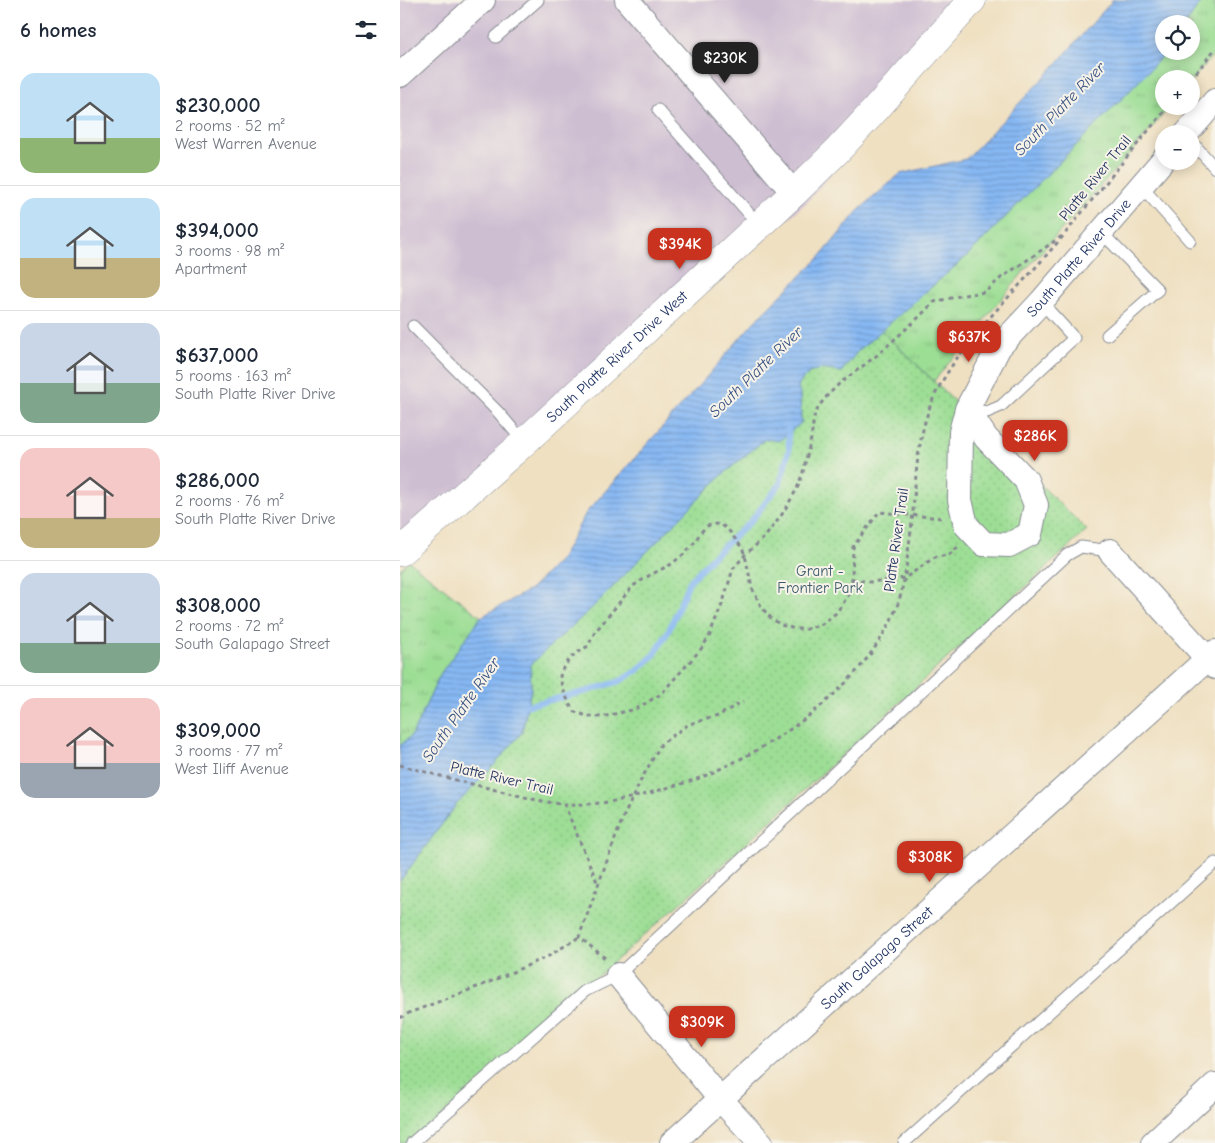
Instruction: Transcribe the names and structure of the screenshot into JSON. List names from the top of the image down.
{
  "streets": {
    "street": ["South Platte River Drive", "South Platte River Drive West", "South Galapago Street"],
    "path": ["Platte River Trail"]
  },
  "water": ["South Platte River"],
  "parks": ["Grant - Frontier Park"],
  "page": {
    "heading": "6 homes",
    "map_buttons": ["+", "−"],
    "price": [
      "$230K",
      "$394K",
      "$637K",
      "$286K",
      "$308K",
      "$309K"
    ],
    "list": [
      {
        "name": "$230,000",
        "note": "2 rooms · 52 m² · West Warren Avenue"
      },
      {
        "name": "$394,000",
        "note": "3 rooms · 98 m² · Apartment"
      },
      {
        "name": "$637,000",
        "note": "5 rooms · 163 m² · South Platte River Drive"
      },
      {
        "name": "$286,000",
        "note": "2 rooms · 76 m² · South Platte River Drive"
      },
      {
        "name": "$308,000",
        "note": "2 rooms · 72 m² · South Galapago Street"
      },
      {
        "name": "$309,000",
        "note": "3 rooms · 77 m² · West Iliff Avenue"
      }
    ]
  }
}
